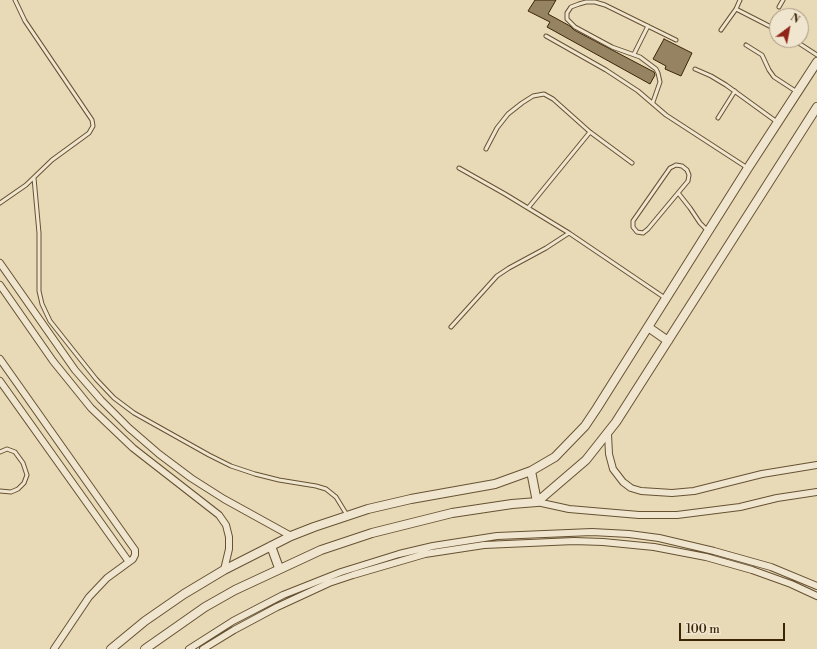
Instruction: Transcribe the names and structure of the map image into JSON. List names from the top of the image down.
{
  "scale_bar": "100 m",
  "north": "top right"
}
